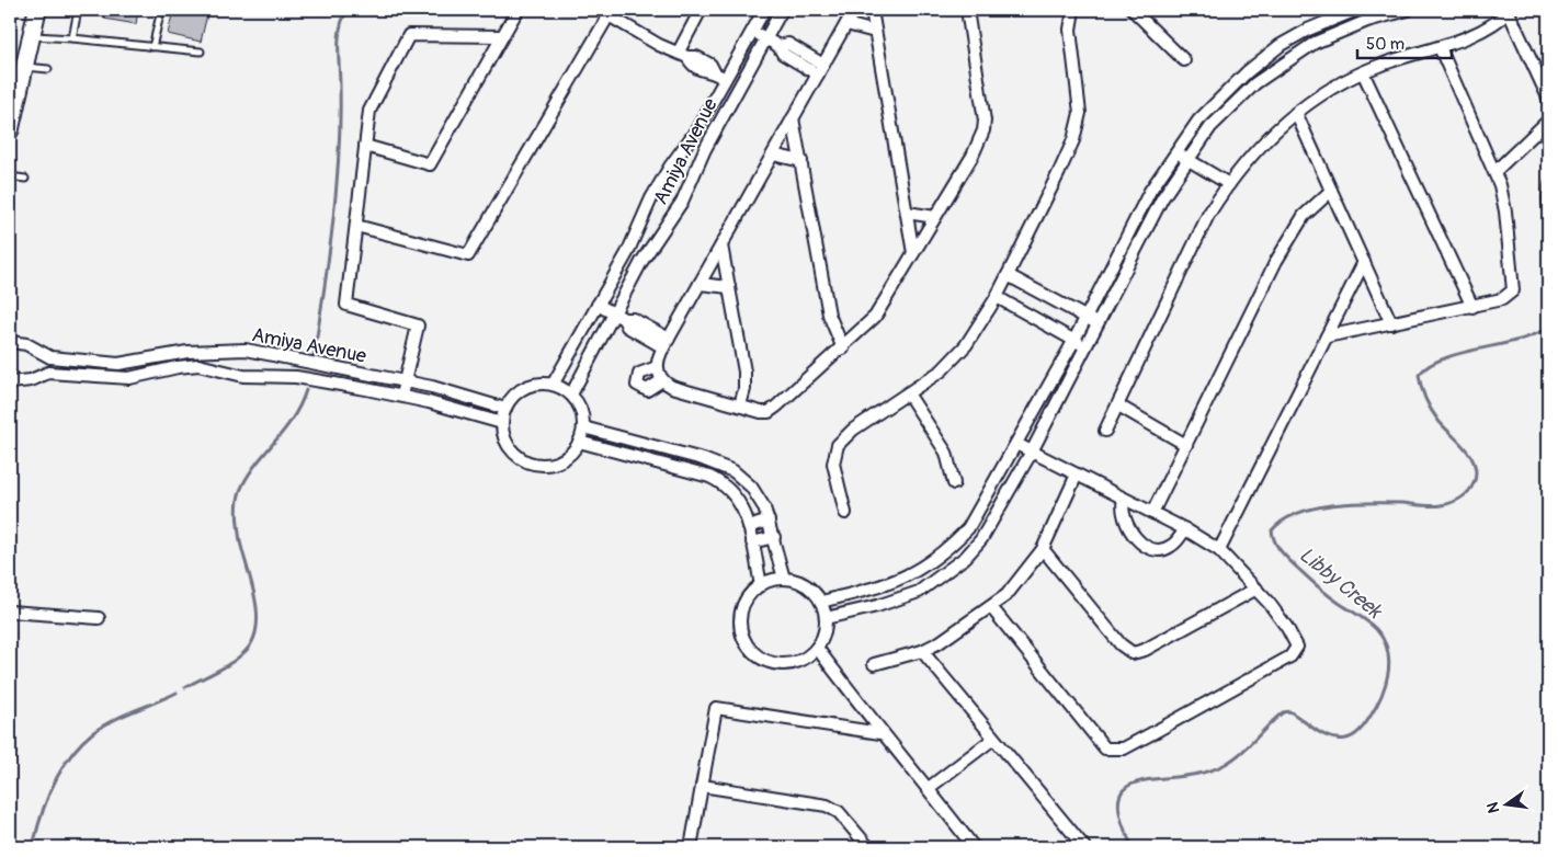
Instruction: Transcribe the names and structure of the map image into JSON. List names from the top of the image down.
{
  "streets": {
    "street": ["Amiya Avenue"]
  },
  "water": ["Libby Creek"],
  "scale_bar": "50 m",
  "north": "left"
}
